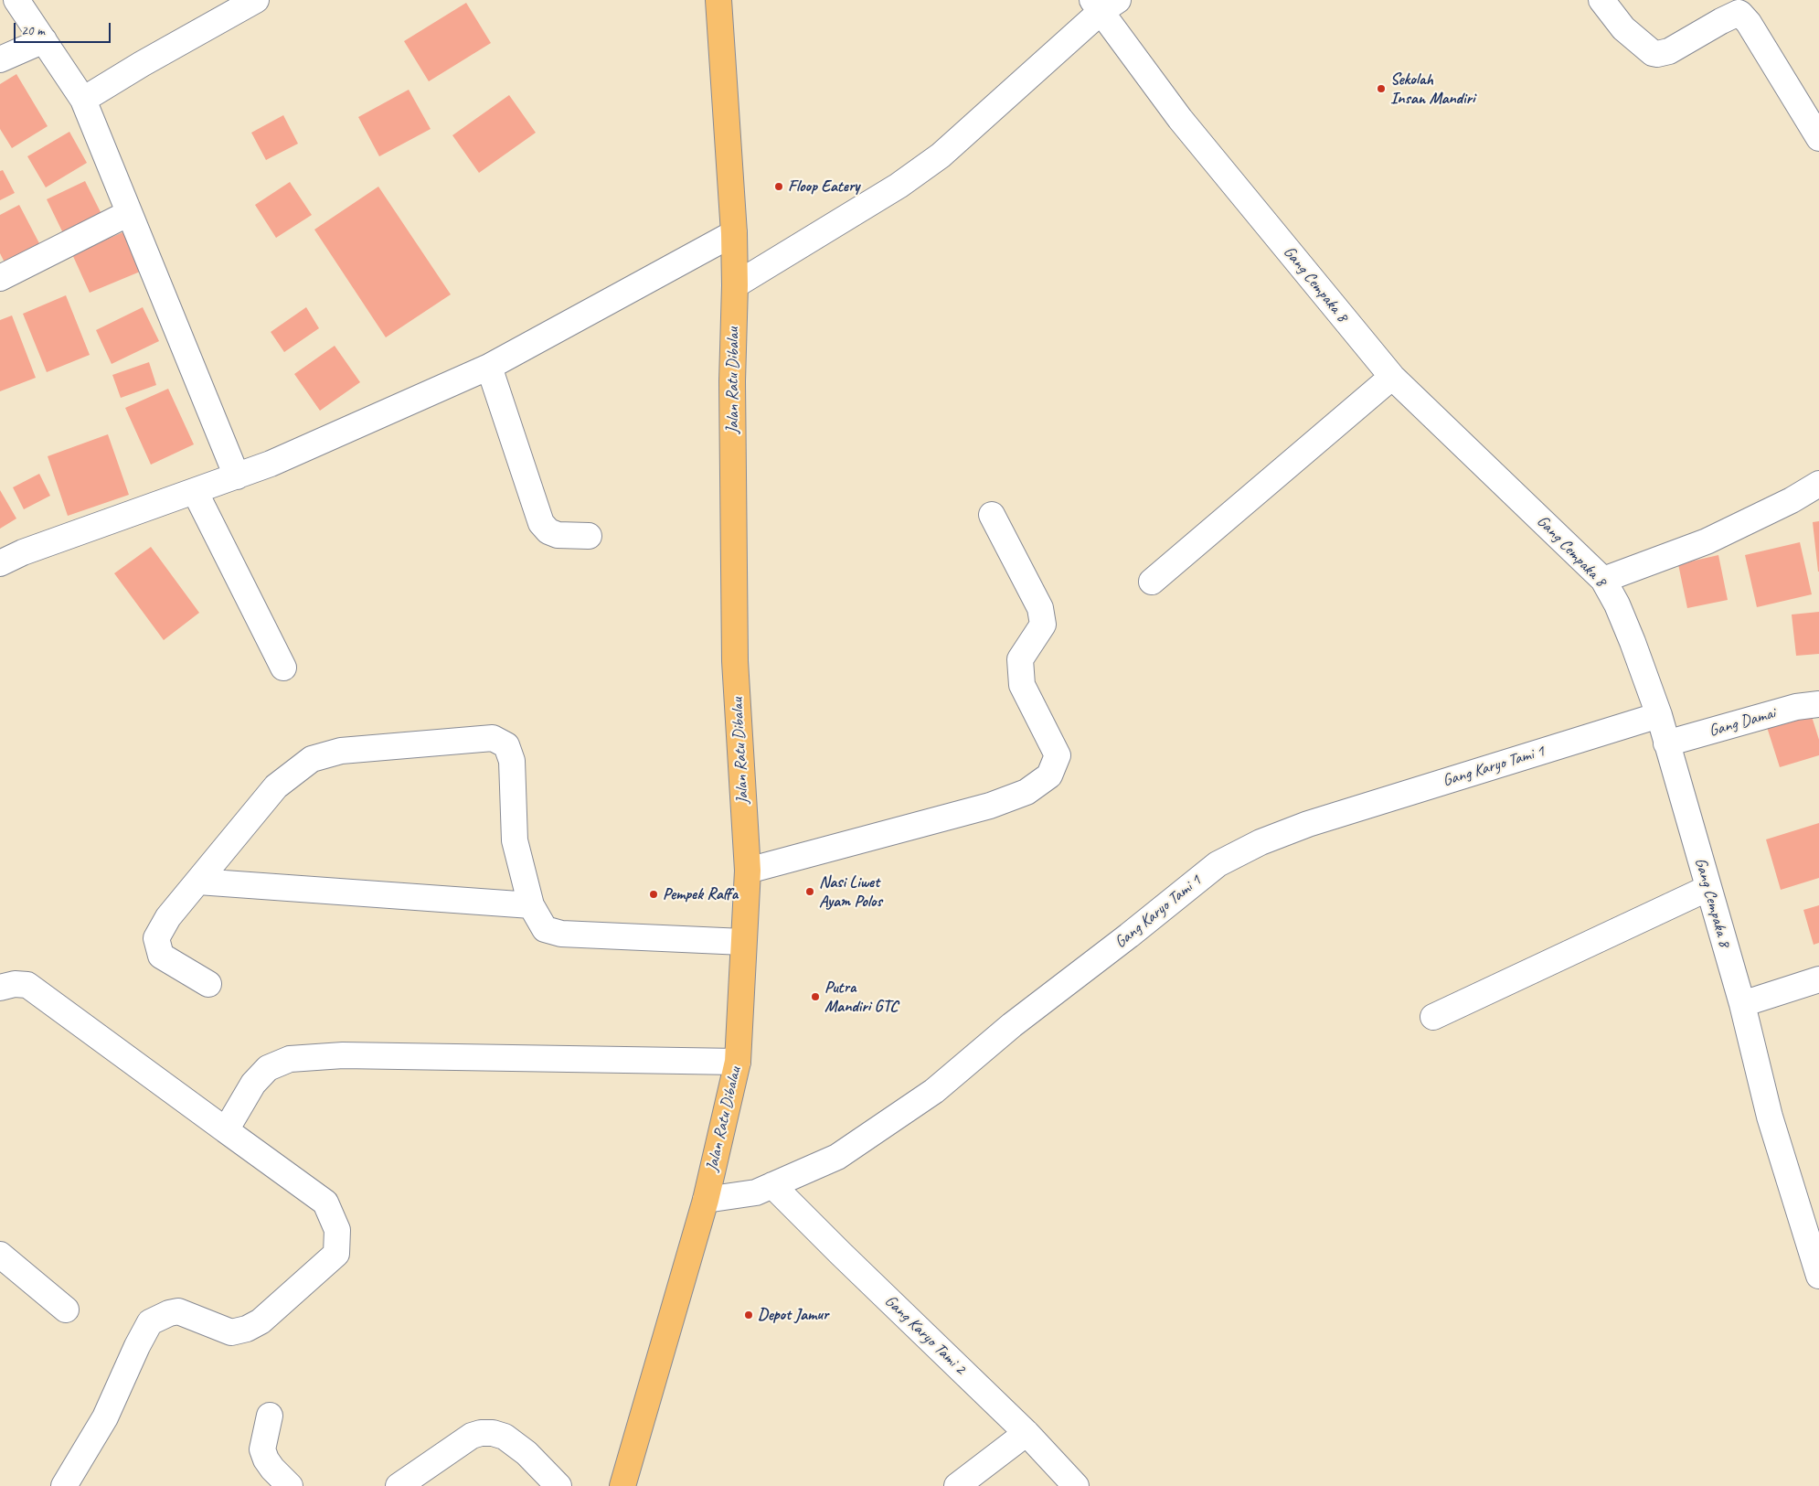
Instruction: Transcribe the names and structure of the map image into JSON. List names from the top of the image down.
{
  "streets": {
    "main road": ["Jalan Ratu Dibalau"],
    "street": [
      "Gang Cempaka 8",
      "Gang Damai",
      "Gang Karyo Tami 1",
      "Gang Karyo Tami 2"
    ]
  },
  "crossings": [
    ["Gang Cempaka 8", "Gang Damai"],
    ["Gang Cempaka 8", "Gang Karyo Tami 1"],
    ["Jalan Ratu Dibalau", "Gang Karyo Tami 1"],
    ["Gang Karyo Tami 1", "Gang Karyo Tami 2"]
  ],
  "places": [
    "Sekolah Insan Mandiri",
    "Floop Eatery",
    "Nasi Liwet Ayam Polos",
    "Pempek Raffa",
    "Putra Mandiri GTC",
    "Depot Jamur"
  ],
  "scale_bar": "20 m"
}
